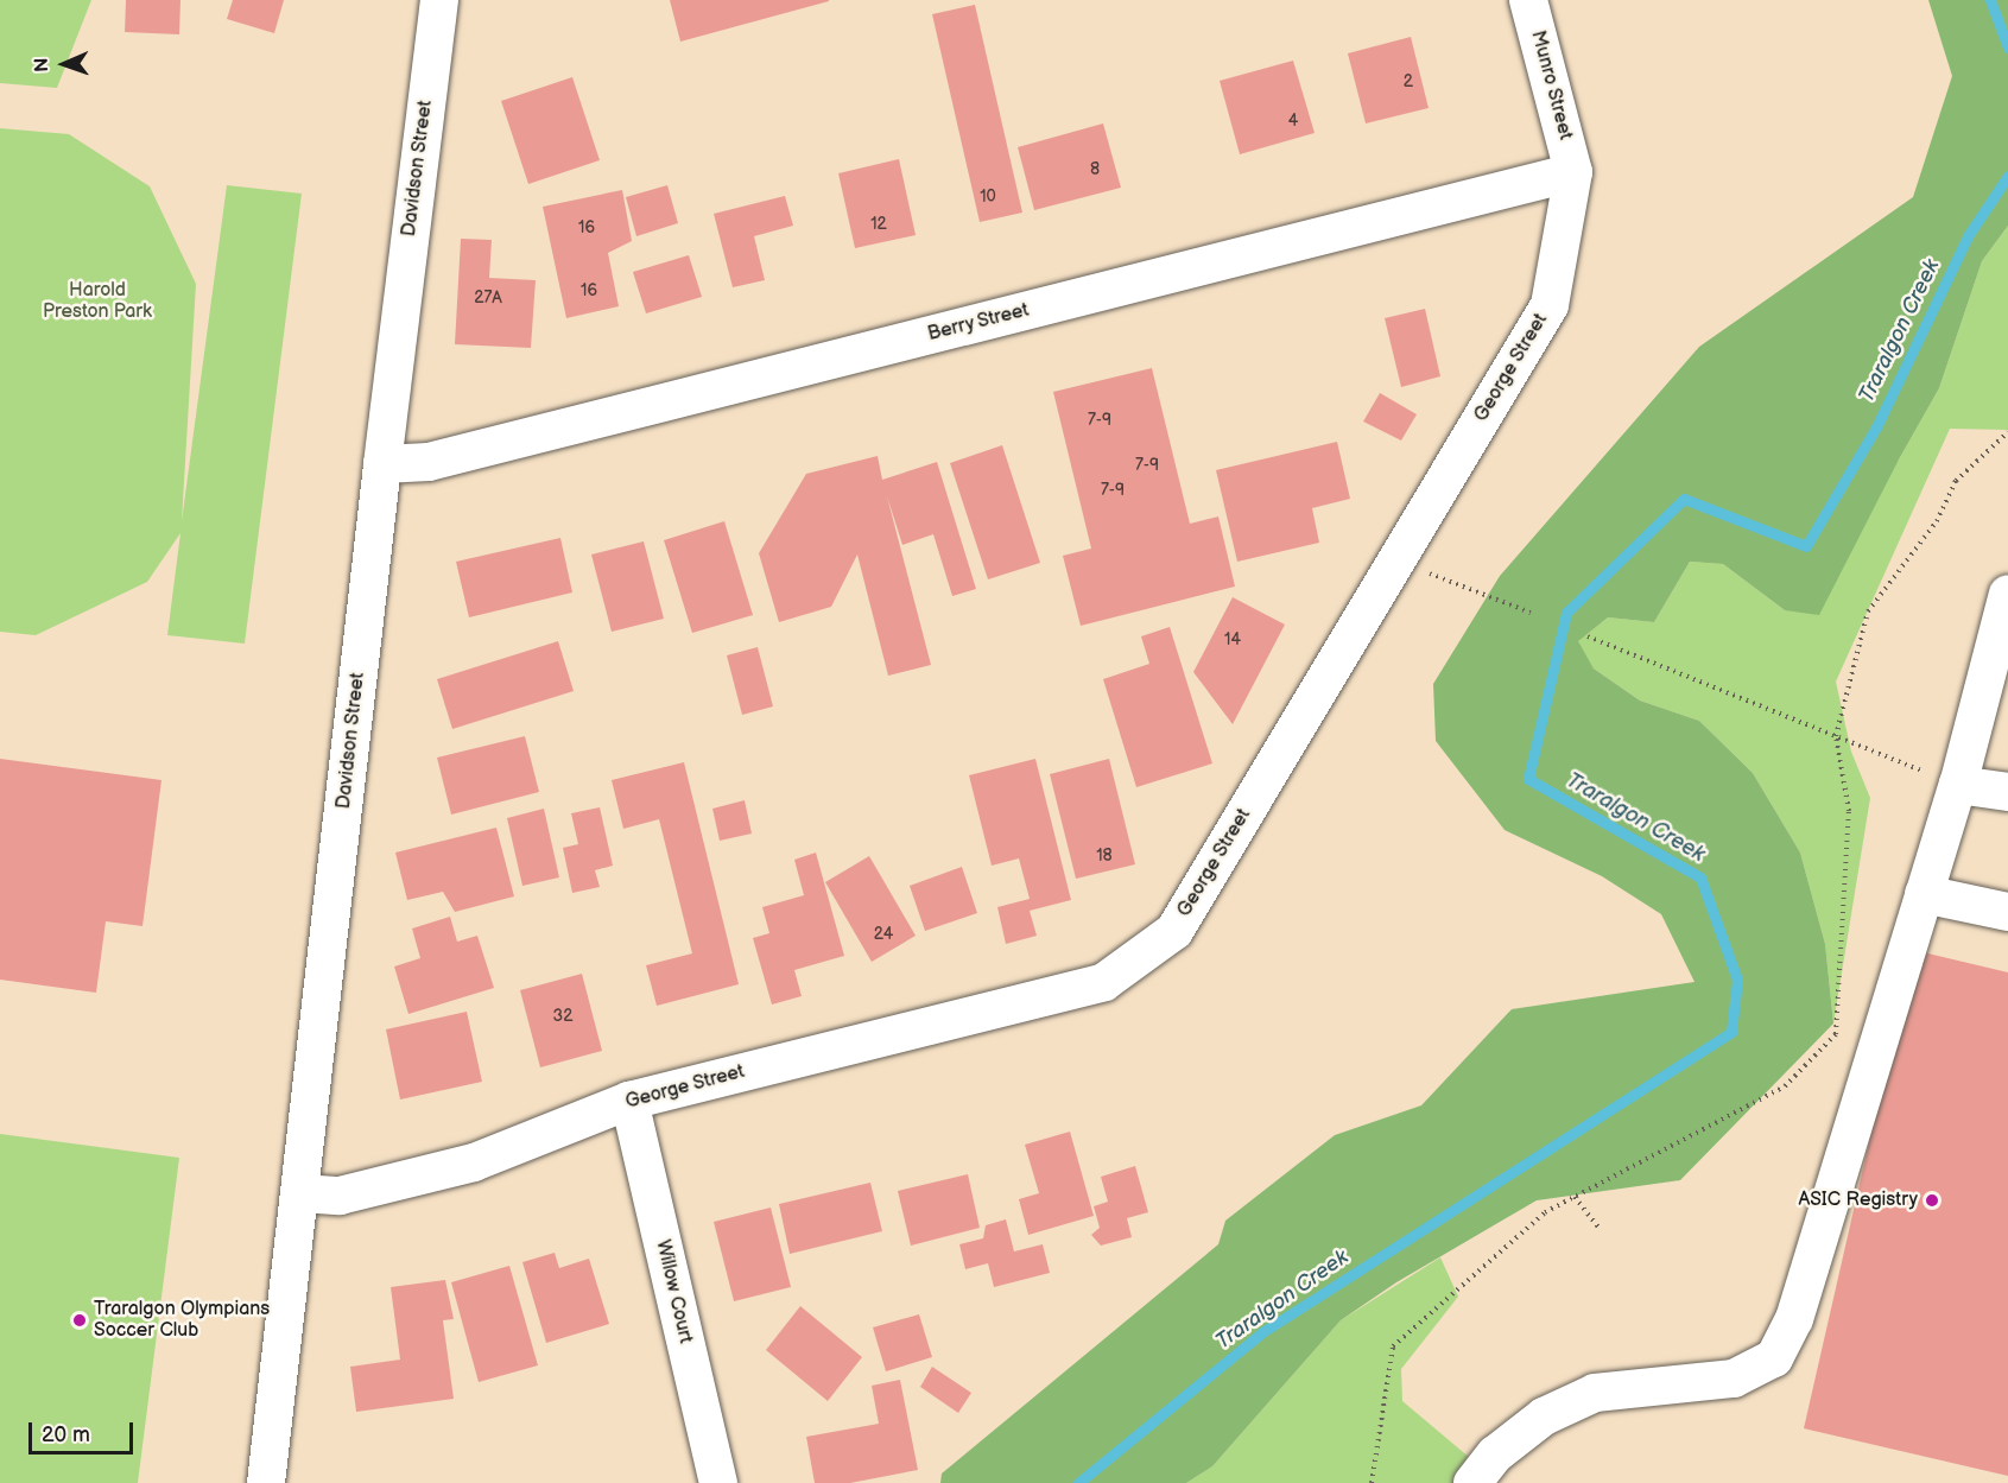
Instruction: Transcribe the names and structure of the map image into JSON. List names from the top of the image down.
{
  "streets": {
    "street": [
      "Munro Street",
      "Davidson Street",
      "Berry Street",
      "George Street",
      "Willow Court"
    ]
  },
  "crossings": [
    ["Munro Street", "Berry Street"],
    ["Munro Street", "George Street"],
    ["Davidson Street", "Berry Street"],
    ["Davidson Street", "George Street"],
    ["Berry Street", "George Street"],
    ["George Street", "Willow Court"]
  ],
  "water": ["Traralgon Creek"],
  "parks": ["Harold Preston Park"],
  "places": ["ASIC Registry", "Traralgon Olympians Soccer Club"],
  "house_numbers": [
    "2",
    "4",
    "8",
    "10",
    "12",
    "16",
    "16",
    "27A",
    "7-9",
    "7-9",
    "7-9",
    "14",
    "18",
    "24",
    "32"
  ],
  "scale_bar": "20 m",
  "north": "left"
}
